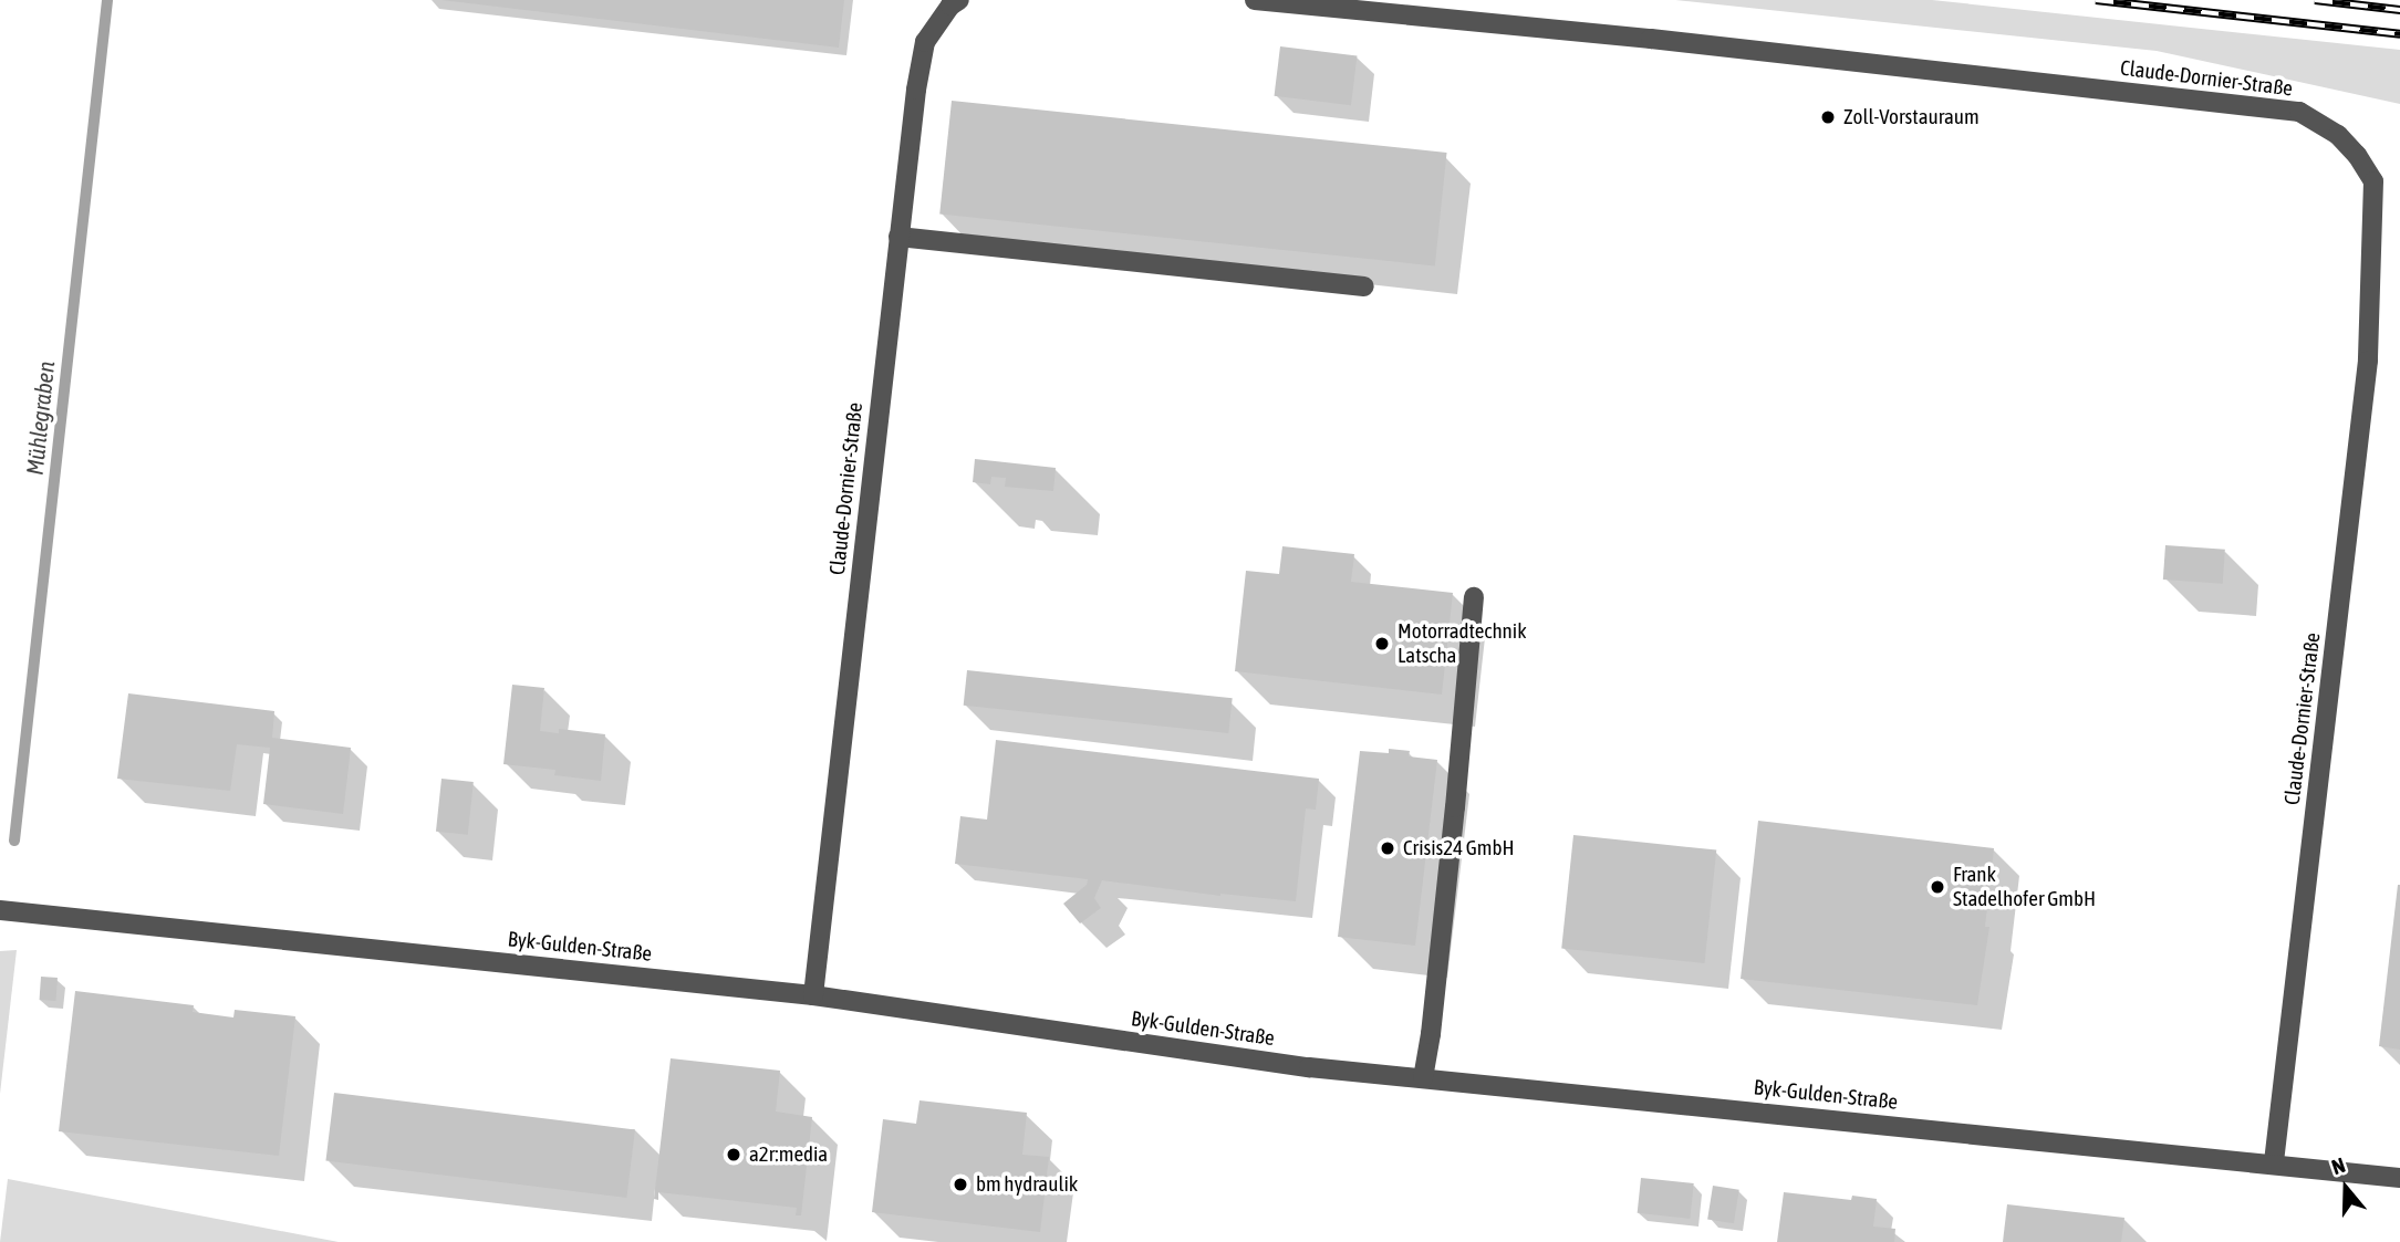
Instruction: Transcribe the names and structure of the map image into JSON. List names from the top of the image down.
{
  "streets": {
    "street": ["Claude-Dornier-Straße", "Byk-Gulden-Straße"]
  },
  "crossings": [
    ["Claude-Dornier-Straße", "Byk-Gulden-Straße"]
  ],
  "water": ["Mühlegraben"],
  "places": [
    "Zoll-Vorstauraum",
    "Motorradtechnik Latscha",
    "Crisis24 GmbH",
    "Frank Stadelhofer GmbH",
    "a2r:media",
    "bm hydraulik"
  ],
  "north": "top"
}
